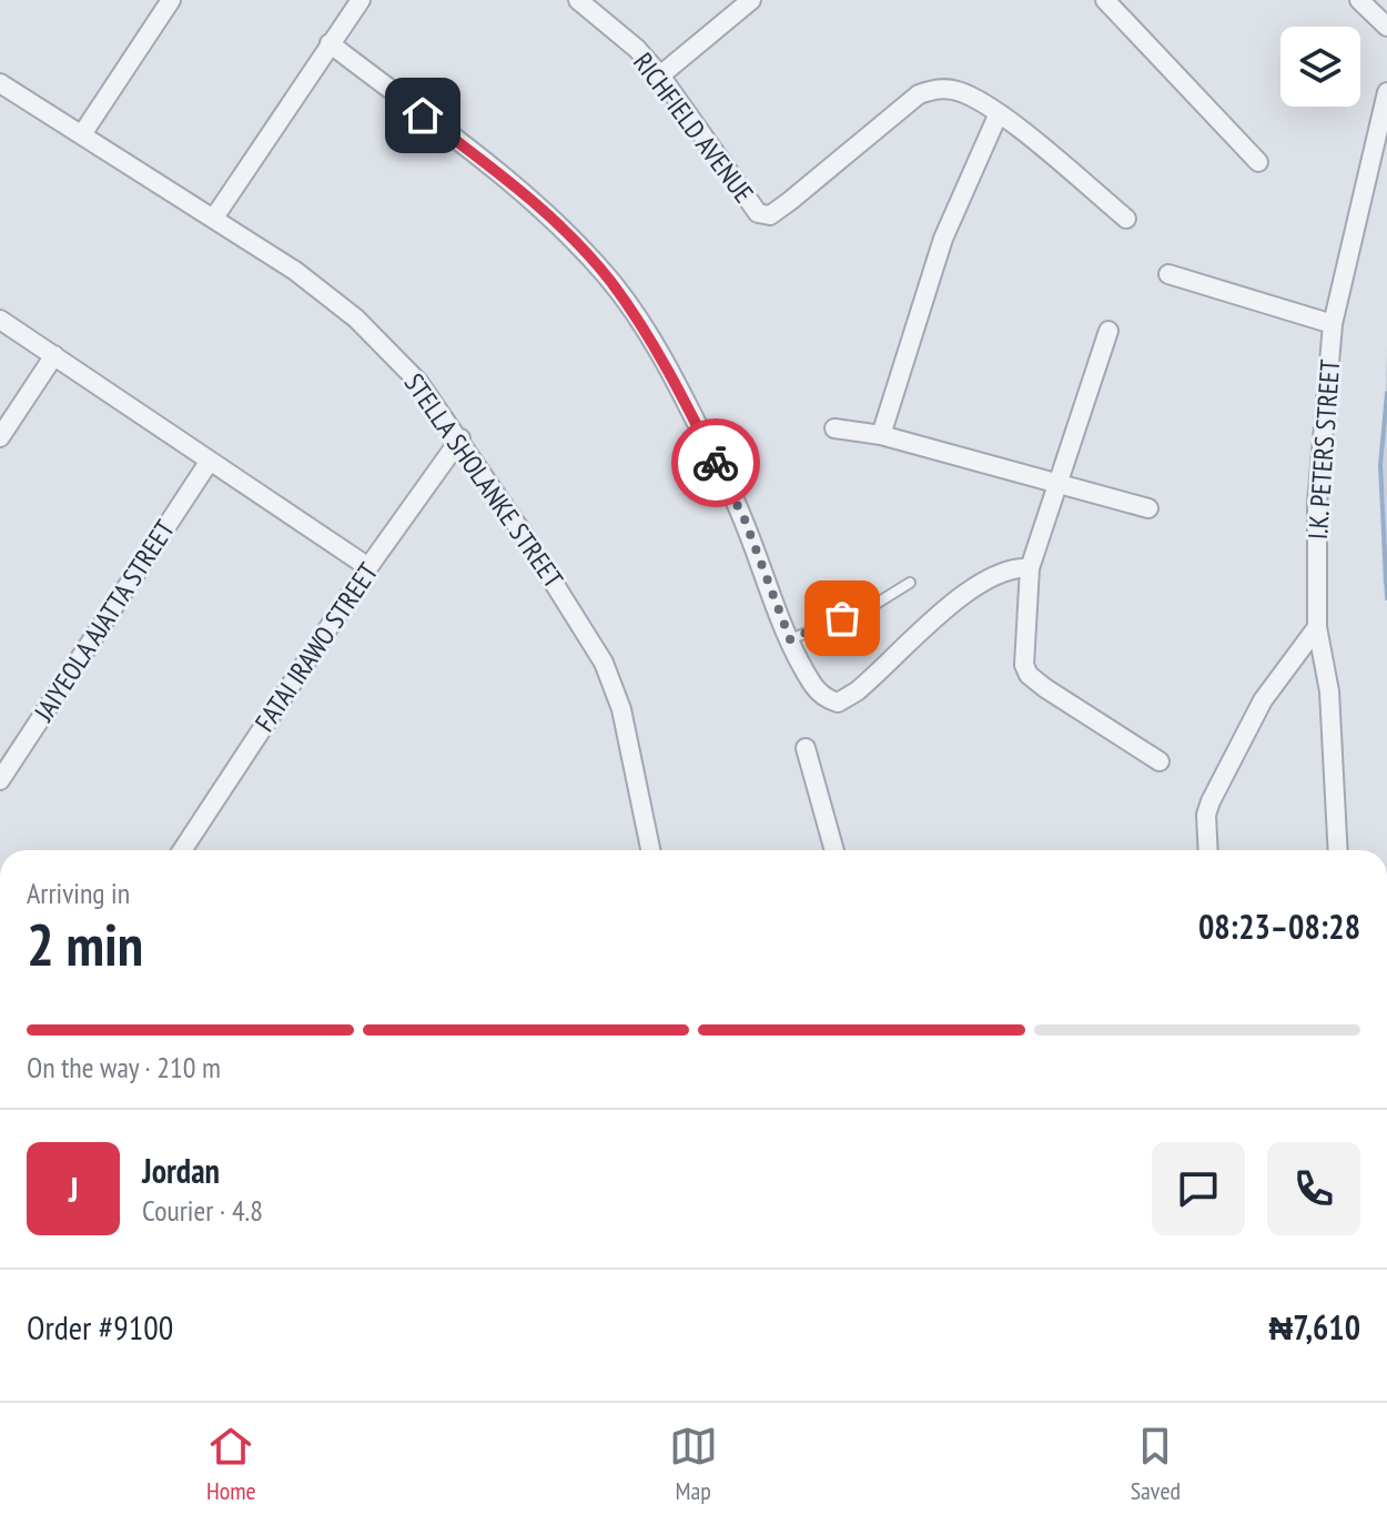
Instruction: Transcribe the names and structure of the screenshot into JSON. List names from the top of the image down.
{
  "streets": {
    "street": [
      "RICHFIELD AVENUE",
      "I.K. PETERS STREET",
      "STELLA SHOLANKE STREET",
      "JAIYEOLA AJATTA STREET",
      "FATAI IRAWO STREET"
    ]
  },
  "crossings": [
    ["STELLA SHOLANKE STREET", "FATAI IRAWO STREET"]
  ],
  "page": {
    "heading": ["2 min", "Arriving in", "08:23–08:28"],
    "panel": [
      "Jordan",
      "Courier · 4.8",
      "Order #9100",
      "₦7,610"
    ],
    "bar": "On the way · 210 m",
    "round": "J",
    "tabs": ["Home", "Map", "Saved"]
  }
}
